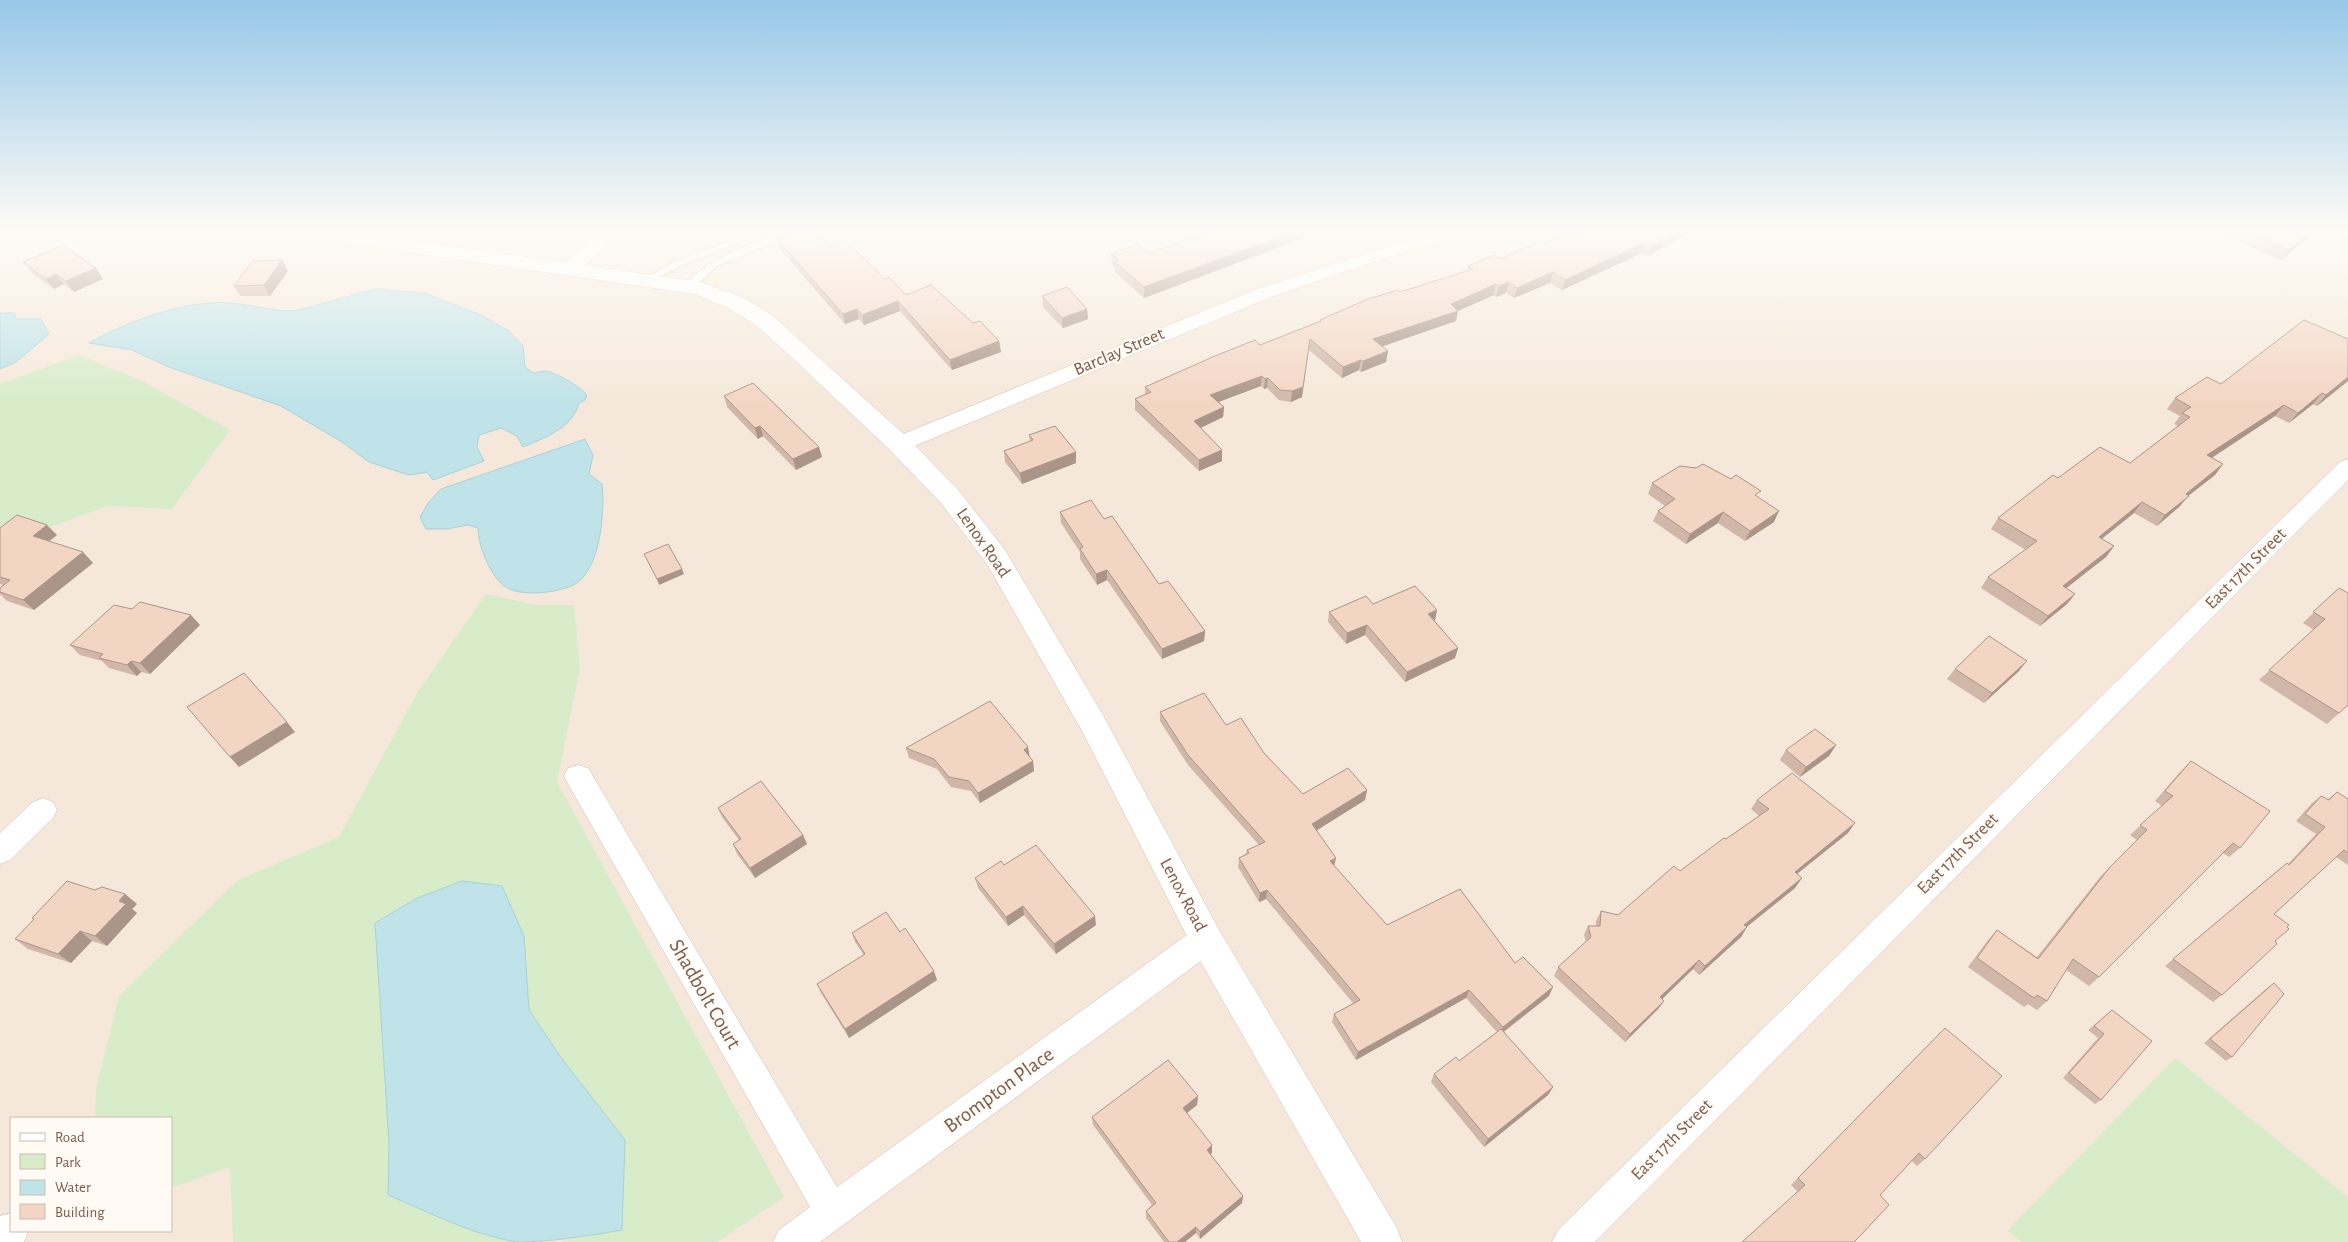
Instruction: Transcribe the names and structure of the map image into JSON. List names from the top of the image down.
{
  "streets": {
    "street": [
      "Barclay Street",
      "Lenox Road",
      "East 17th Street",
      "Shadbolt Court",
      "Brompton Place"
    ]
  },
  "crossings": [
    ["Barclay Street", "Lenox Road"],
    ["Lenox Road", "Brompton Place"],
    ["Shadbolt Court", "Brompton Place"]
  ],
  "legend": [
    "Road",
    "Park",
    "Water",
    "Building"
  ]
}
